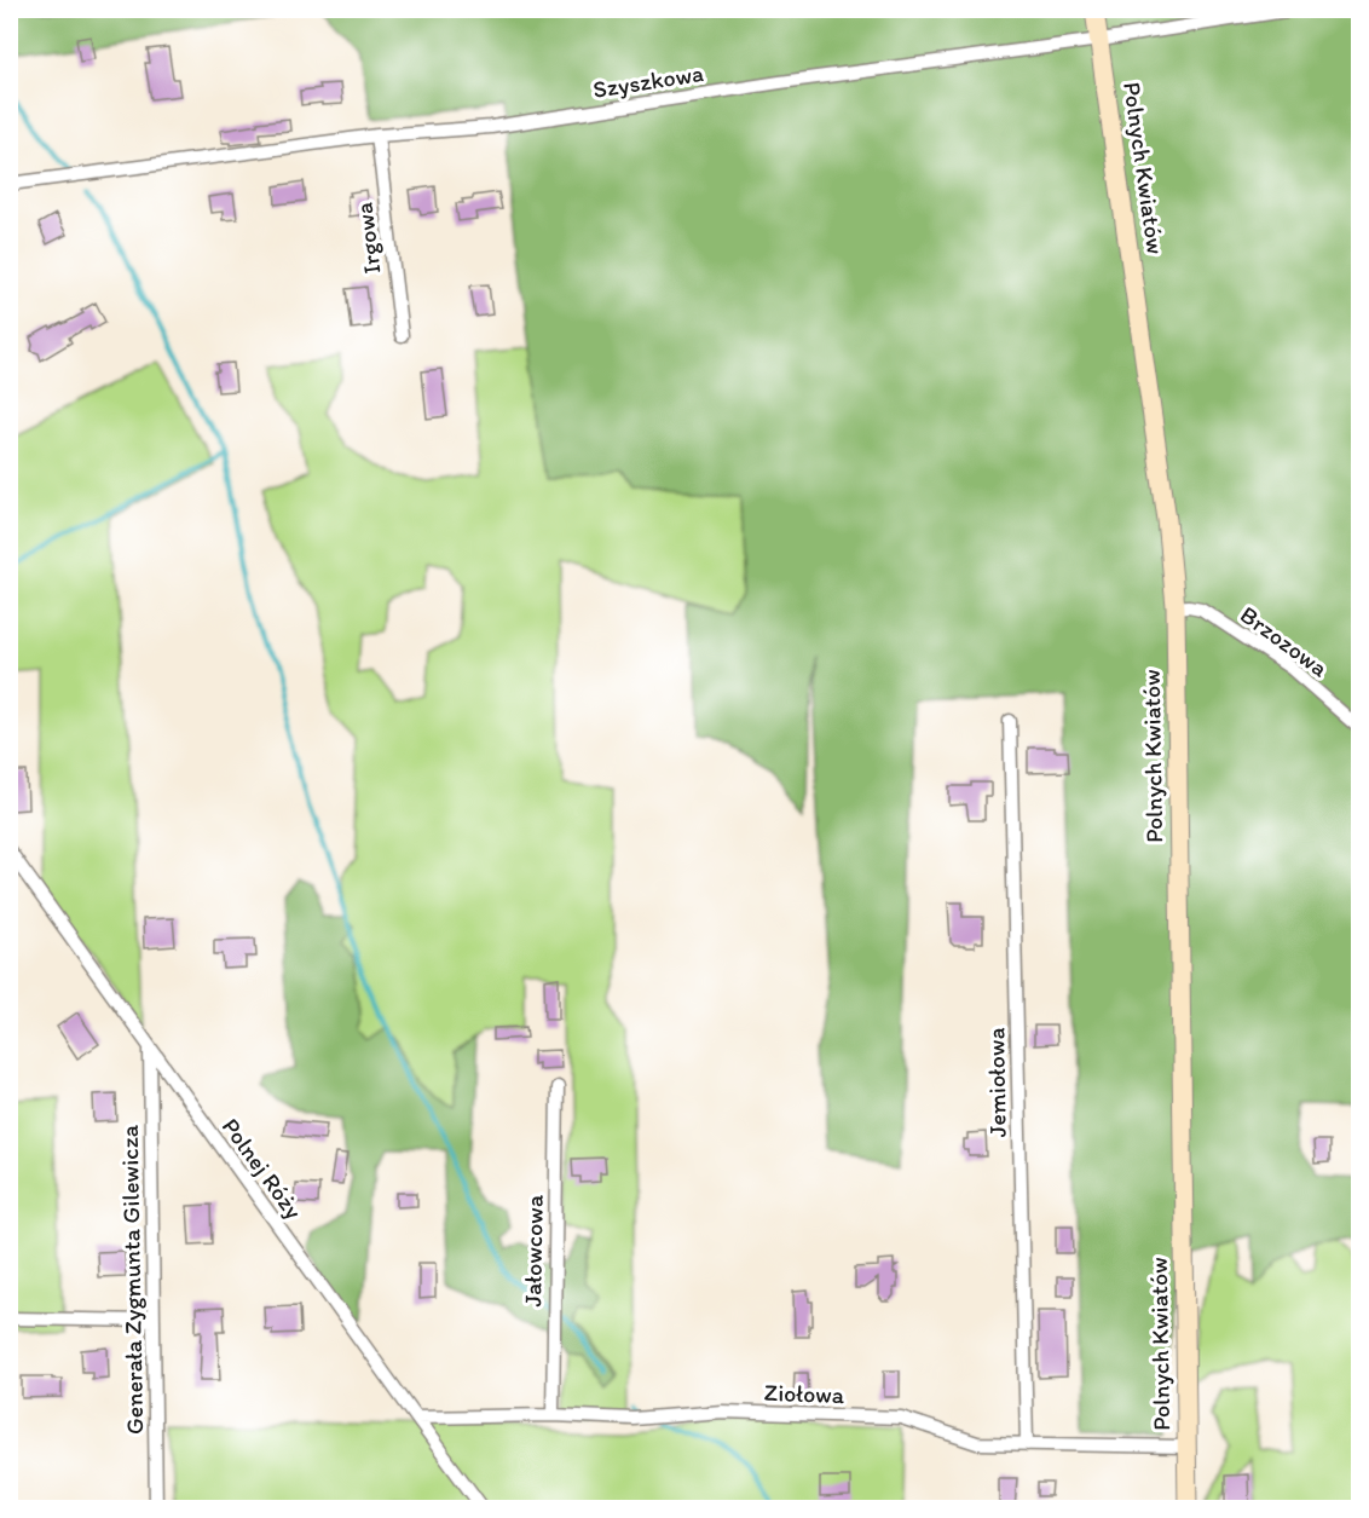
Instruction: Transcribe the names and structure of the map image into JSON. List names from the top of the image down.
{
  "streets": {
    "street": [
      "Szyszkowa",
      "Polnych Kwiatów",
      "Irgowa",
      "Brzozowa",
      "Jemiołowa",
      "Polnej Róży",
      "Jałowcowa",
      "Generała Zygmunta Gilewicza",
      "Ziołowa"
    ]
  },
  "crossings": [
    ["Szyszkowa", "Polnych Kwiatów"],
    ["Szyszkowa", "Irgowa"],
    ["Polnych Kwiatów", "Brzozowa"],
    ["Polnych Kwiatów", "Ziołowa"],
    ["Jemiołowa", "Ziołowa"],
    ["Polnej Róży", "Generała Zygmunta Gilewicza"],
    ["Polnej Róży", "Ziołowa"],
    ["Jałowcowa", "Ziołowa"]
  ]
}
